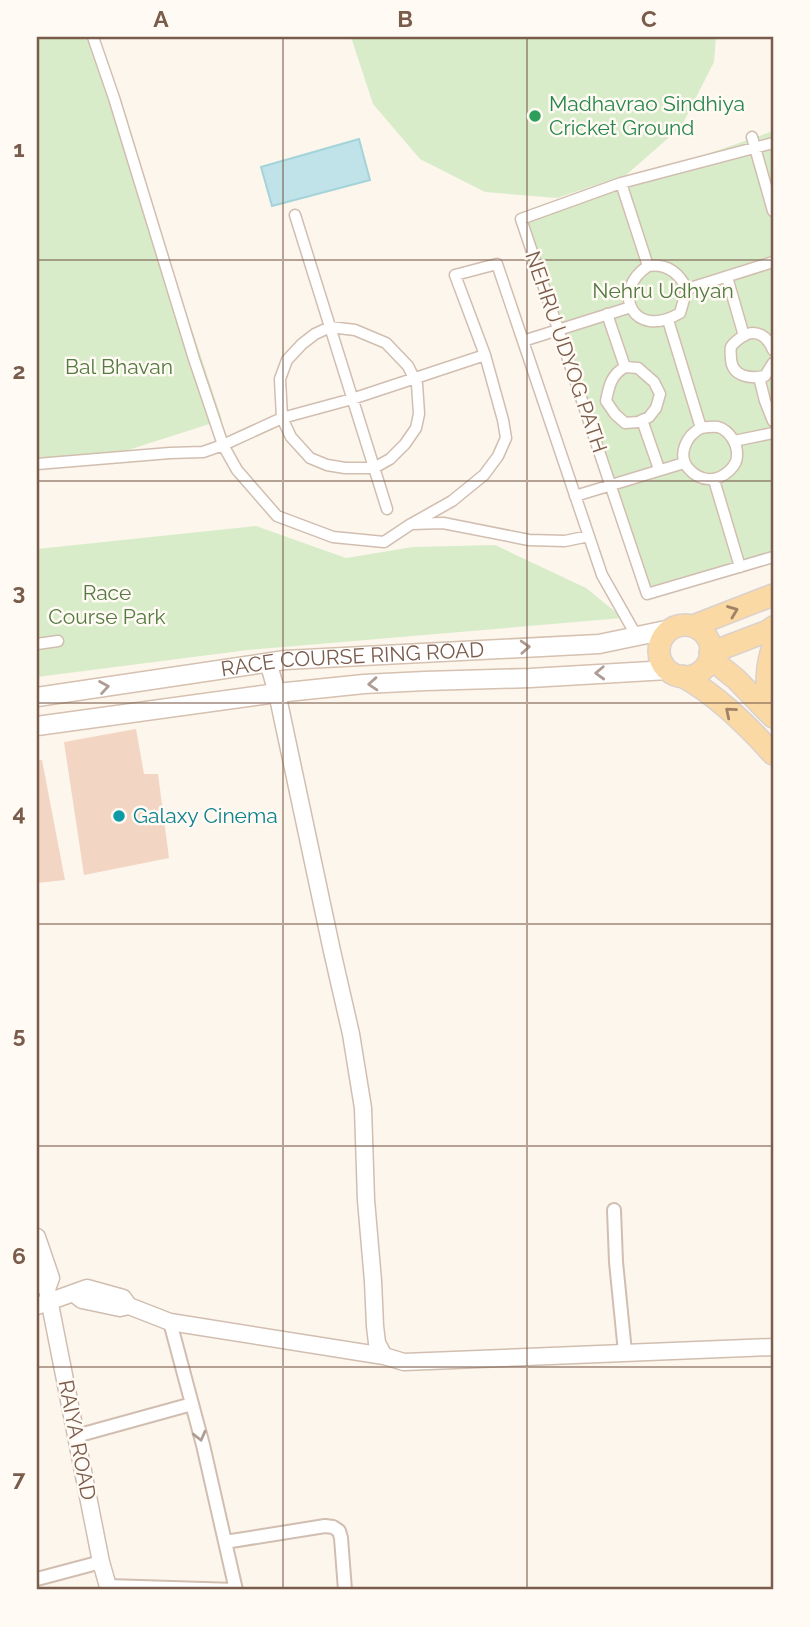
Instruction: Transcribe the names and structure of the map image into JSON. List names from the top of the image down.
{
  "streets": {
    "main road": ["RACE COURSE RING ROAD"],
    "street": ["NEHRU UDYOG PATH", "RAIYA ROAD"]
  },
  "parks": ["Nehru Udhyan", "Bal Bhavan", "Race Course Park"],
  "places": ["Madhavrao Sindhiya Cricket Ground", "Galaxy Cinema"],
  "grid": {
    "columns": ["A", "B", "C"],
    "rows": [
      "1",
      "2",
      "3",
      "4",
      "5",
      "6",
      "7"
    ]
  }
}
